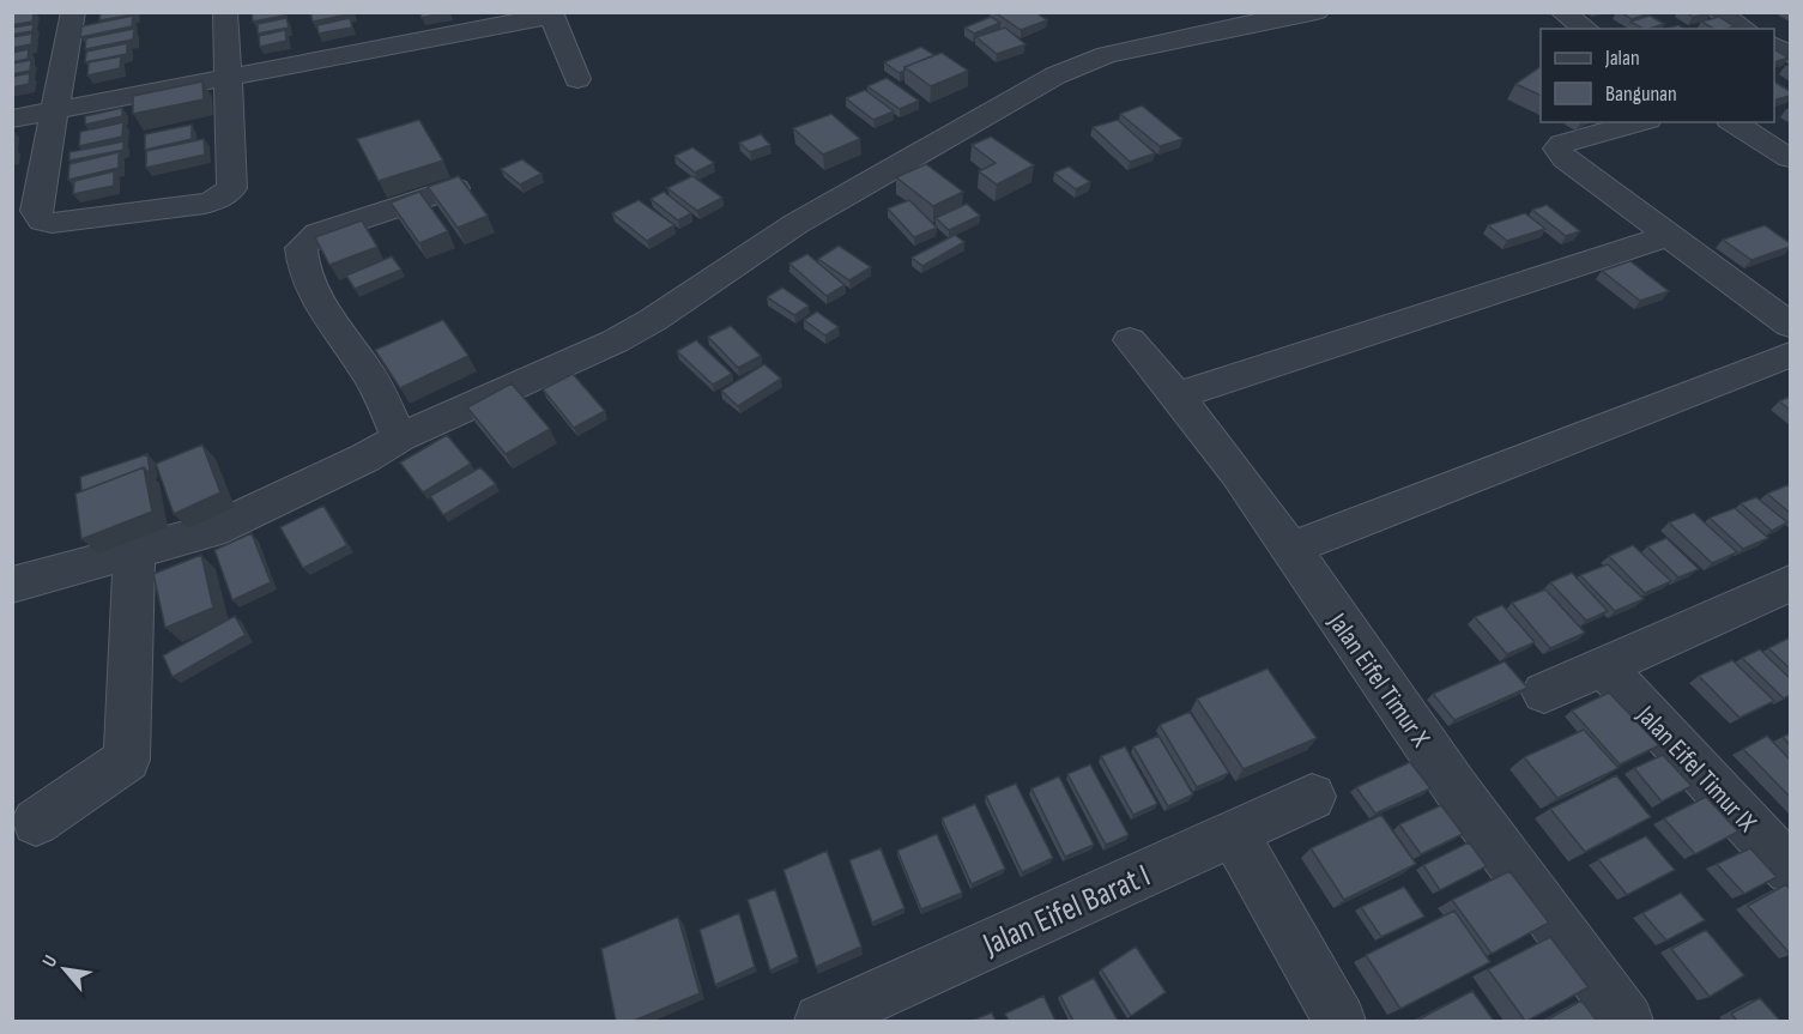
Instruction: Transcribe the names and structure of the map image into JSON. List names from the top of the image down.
{
  "streets": {
    "street": ["Jalan Eifel Timur X", "Jalan Eifel Timur IX", "Jalan Eifel Barat I"]
  },
  "legend": ["Jalan", "Bangunan"],
  "north": "top left"
}
